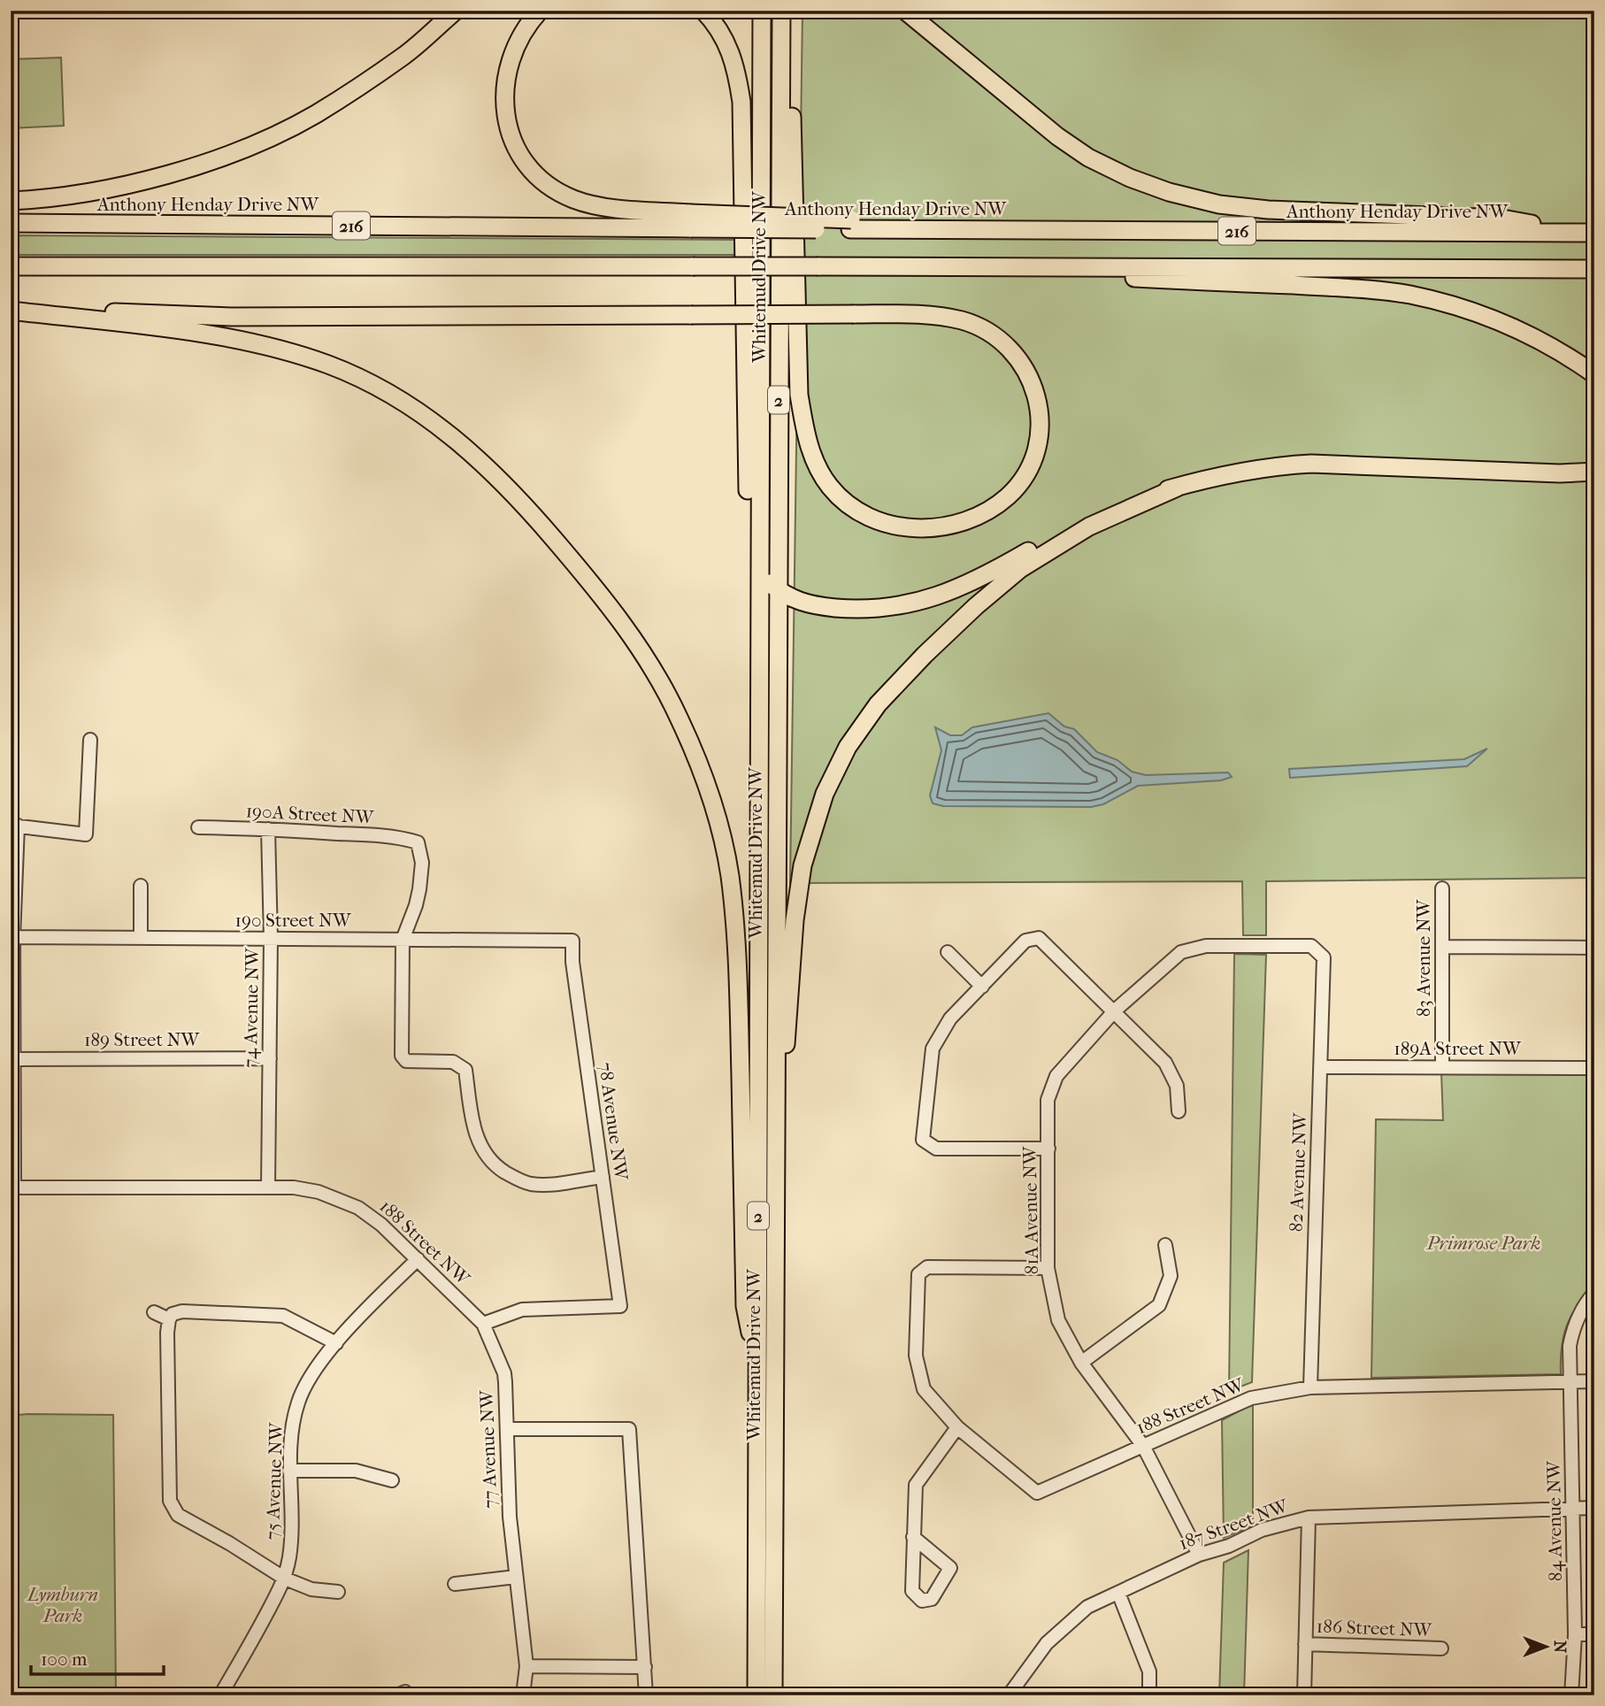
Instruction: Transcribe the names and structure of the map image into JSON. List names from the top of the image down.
{
  "streets": {
    "highway": [
      "Anthony Henday Drive NW",
      "216",
      "Whitemud Drive NW",
      "2"
    ],
    "street": [
      "190A Street NW",
      "190 Street NW",
      "83 Avenue NW",
      "74 Avenue NW",
      "189 Street NW",
      "189A Street NW",
      "78 Avenue NW",
      "82 Avenue NW",
      "81A Avenue NW",
      "188 Street NW",
      "77 Avenue NW",
      "75 Avenue NW",
      "84 Avenue NW",
      "187 Street NW",
      "186 Street NW"
    ]
  },
  "crossings": [
    ["190A Street NW", "190 Street NW"],
    ["190A Street NW", "74 Avenue NW"],
    ["190 Street NW", "74 Avenue NW"],
    ["190 Street NW", "78 Avenue NW"],
    ["83 Avenue NW", "189A Street NW"],
    ["74 Avenue NW", "189 Street NW"],
    ["74 Avenue NW", "188 Street NW"],
    ["189A Street NW", "82 Avenue NW"],
    ["78 Avenue NW", "188 Street NW"],
    ["78 Avenue NW", "77 Avenue NW"],
    ["82 Avenue NW", "81A Avenue NW"],
    ["82 Avenue NW", "188 Street NW"],
    ["81A Avenue NW", "188 Street NW"],
    ["81A Avenue NW", "187 Street NW"],
    ["188 Street NW", "77 Avenue NW"],
    ["188 Street NW", "75 Avenue NW"],
    ["188 Street NW", "84 Avenue NW"],
    ["84 Avenue NW", "187 Street NW"]
  ],
  "parks": ["Primrose Park", "Lymburn Park"],
  "scale_bar": "100 m",
  "north": "right"
}
